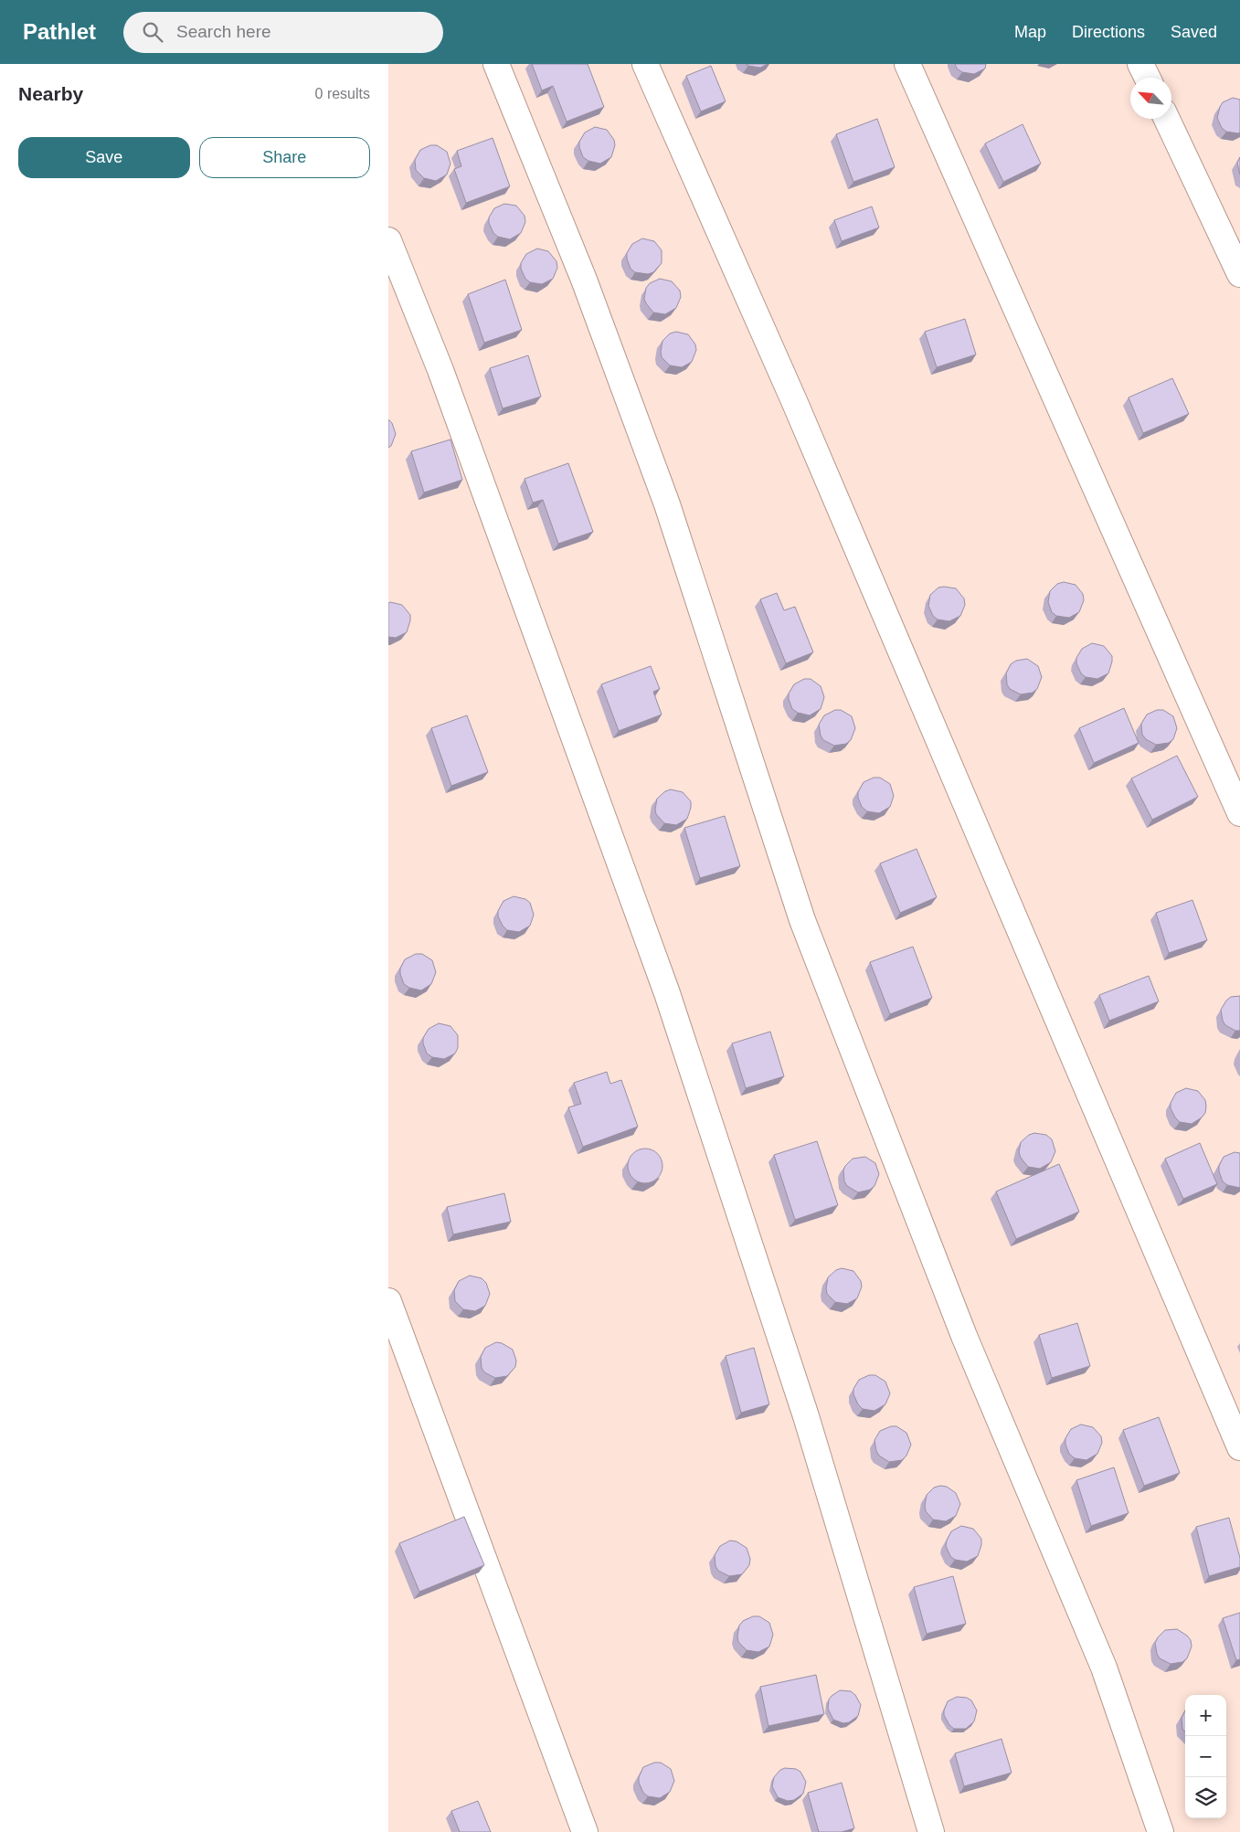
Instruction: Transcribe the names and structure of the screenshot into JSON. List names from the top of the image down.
{
  "north": "top left",
  "page": {
    "header": "Pathlet",
    "search": "Search here",
    "nav": ["Map", "Directions", "Saved"],
    "heading": ["Nearby", "0 results"],
    "buttons": ["Save", "Share"],
    "map_buttons": ["+", "−"]
  }
}
